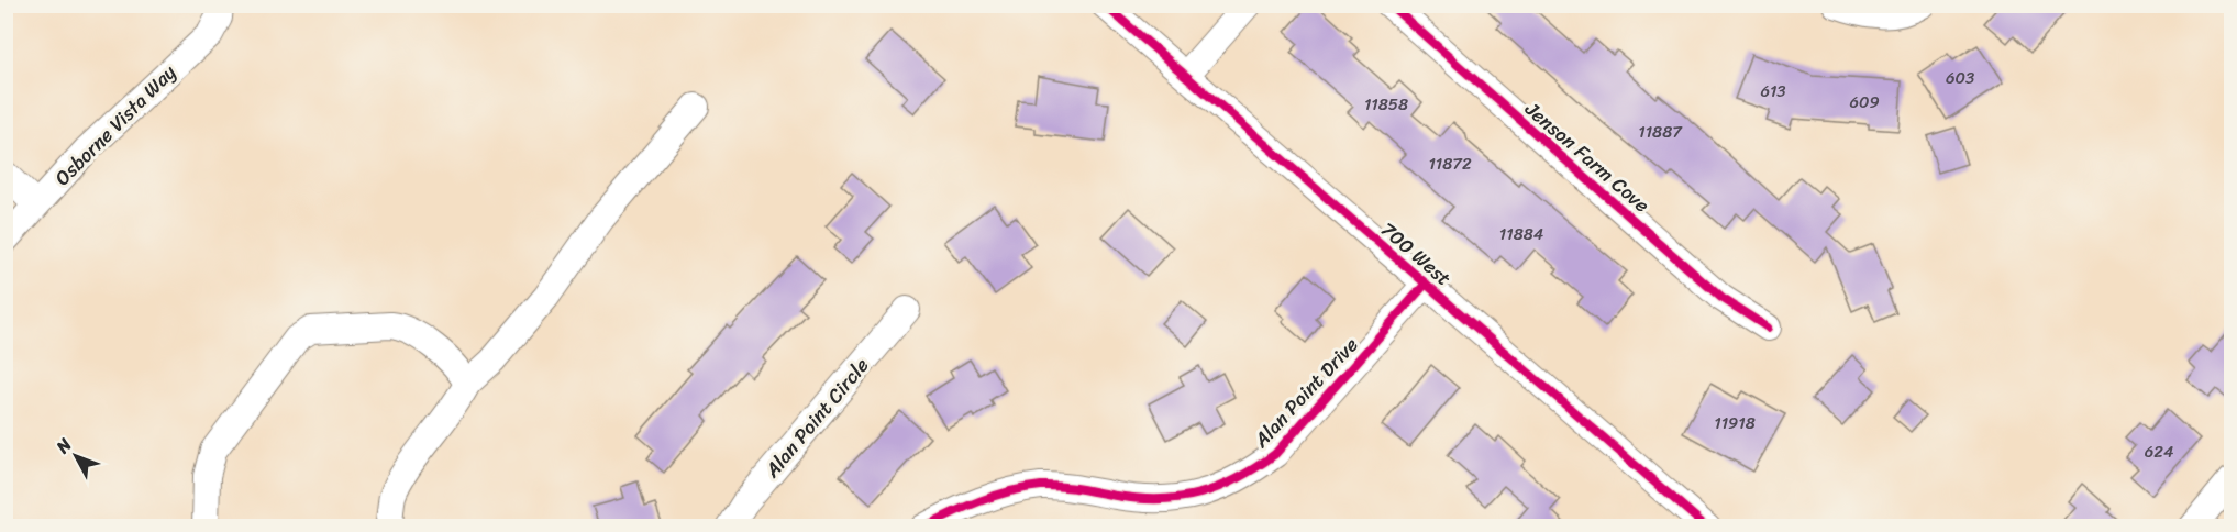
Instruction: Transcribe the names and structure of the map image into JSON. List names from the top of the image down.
{
  "streets": {
    "street": [
      "Osborne Vista Way",
      "Jenson Farm Cove",
      "700 West",
      "Alan Point Drive",
      "Alan Point Circle"
    ]
  },
  "crossings": [
    ["700 West", "Alan Point Drive"]
  ],
  "house_numbers": [
    "603",
    "613",
    "609",
    "11858",
    "11887",
    "11872",
    "11884",
    "11918",
    "624"
  ],
  "north": "top left"
}
